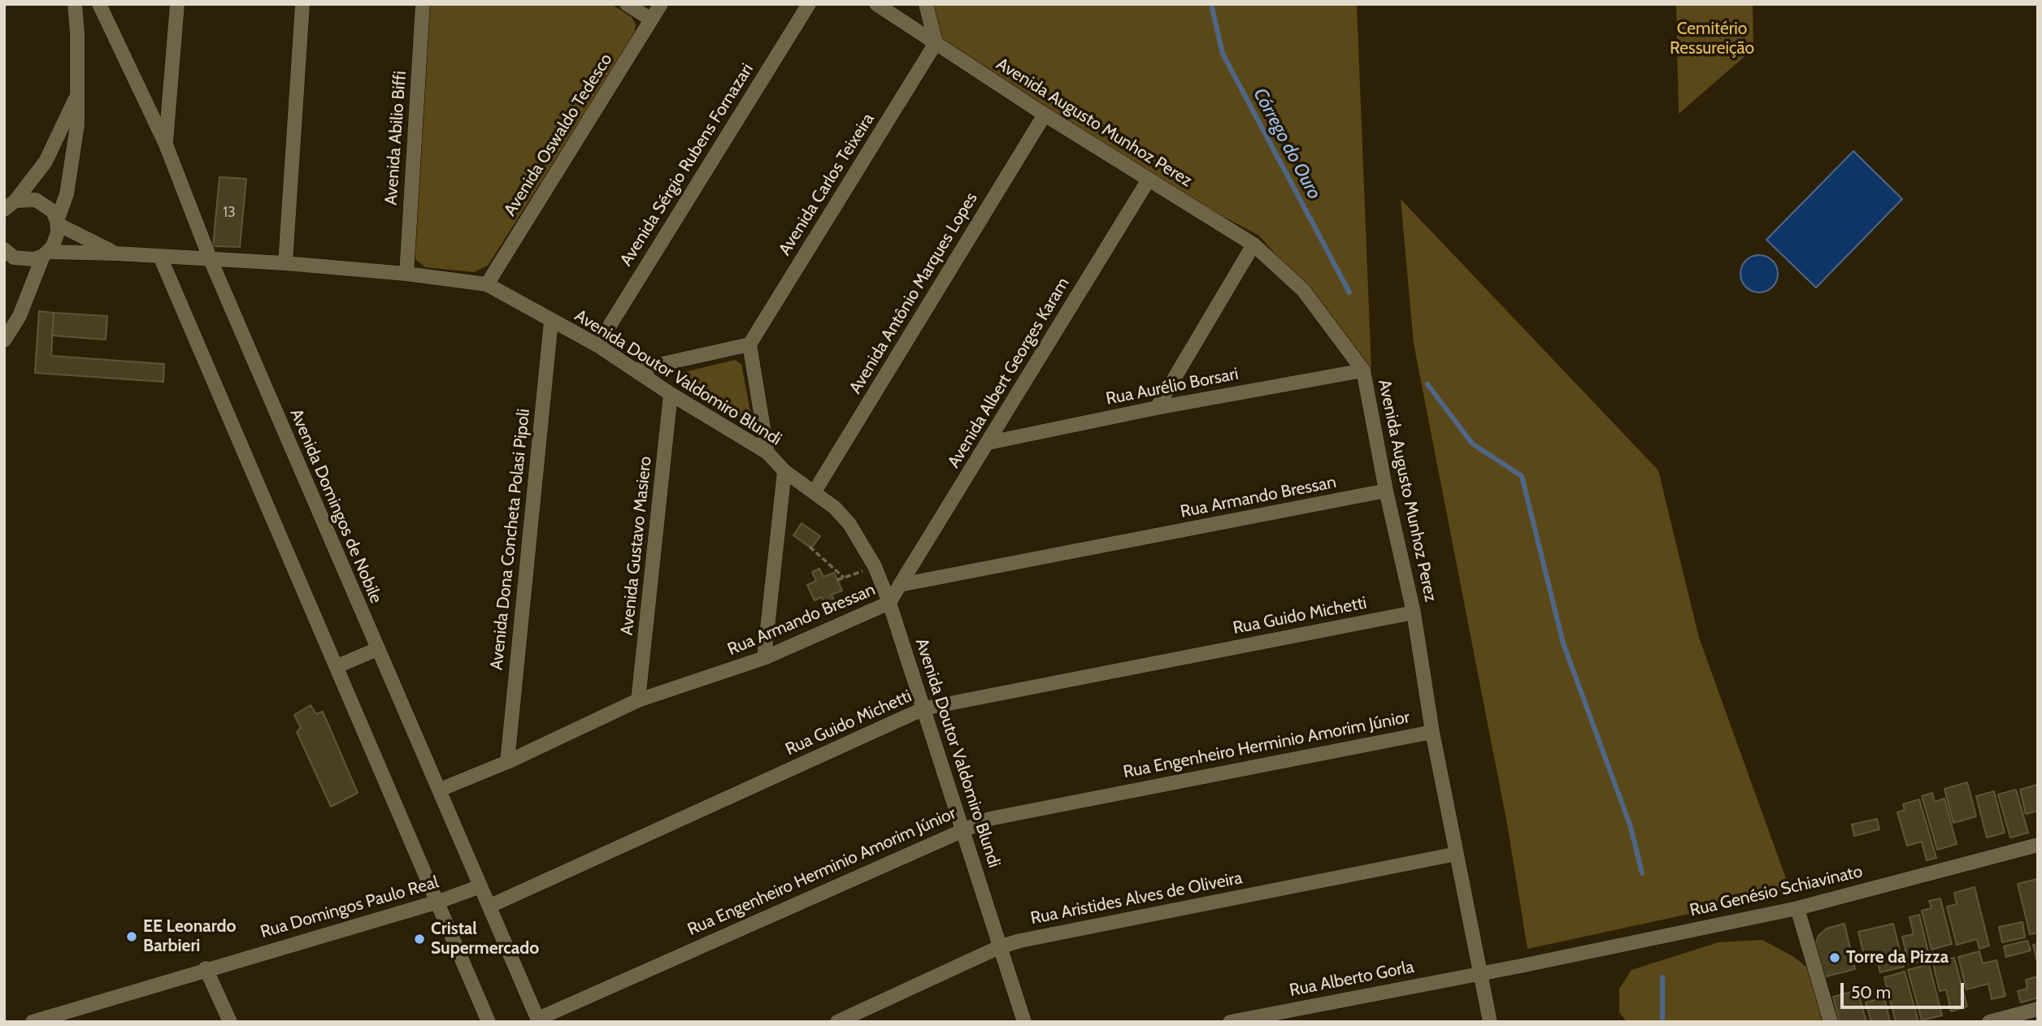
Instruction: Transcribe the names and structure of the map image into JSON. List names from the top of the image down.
{
  "streets": {
    "street": [
      "Avenida Augusto Munhoz Perez",
      "Avenida Oswaldo Tedesco",
      "Avenida Abilio Biffi",
      "Avenida Sérgio Rubens Fornazari",
      "Avenida Carlos Teixeira",
      "Avenida Antônio Marques Lopes",
      "Avenida Albert Georges Karam",
      "Avenida Doutor Valdomiro Blundi",
      "Rua Aurélio Borsari",
      "Rua Armando Bressan",
      "Avenida Domingos de Nobile",
      "Avenida Dona Concheta Polasi Pipoli",
      "Avenida Gustavo Masiero",
      "Rua Guido Michetti",
      "Rua Engenheiro Herminio Amorim Júnior",
      "Rua Genésio Schiavinato",
      "Rua Aristides Alves de Oliveira",
      "Rua Domingos Paulo Real",
      "Rua Alberto Gorla"
    ]
  },
  "crossings": [
    ["Avenida Augusto Munhoz Perez", "Avenida Carlos Teixeira"],
    ["Avenida Augusto Munhoz Perez", "Avenida Antônio Marques Lopes"],
    ["Avenida Augusto Munhoz Perez", "Avenida Albert Georges Karam"],
    ["Avenida Augusto Munhoz Perez", "Rua Aurélio Borsari"],
    ["Avenida Augusto Munhoz Perez", "Rua Armando Bressan"],
    ["Avenida Augusto Munhoz Perez", "Rua Guido Michetti"],
    ["Avenida Augusto Munhoz Perez", "Rua Engenheiro Herminio Amorim Júnior"],
    ["Avenida Augusto Munhoz Perez", "Rua Genésio Schiavinato"],
    ["Avenida Augusto Munhoz Perez", "Rua Aristides Alves de Oliveira"],
    ["Avenida Augusto Munhoz Perez", "Rua Alberto Gorla"],
    ["Avenida Oswaldo Tedesco", "Avenida Doutor Valdomiro Blundi"],
    ["Avenida Abilio Biffi", "Avenida Doutor Valdomiro Blundi"],
    ["Avenida Sérgio Rubens Fornazari", "Avenida Doutor Valdomiro Blundi"],
    ["Avenida Antônio Marques Lopes", "Avenida Doutor Valdomiro Blundi"],
    ["Avenida Albert Georges Karam", "Rua Aurélio Borsari"],
    ["Avenida Albert Georges Karam", "Rua Armando Bressan"],
    ["Avenida Doutor Valdomiro Blundi", "Rua Armando Bressan"],
    ["Avenida Doutor Valdomiro Blundi", "Avenida Domingos de Nobile"],
    ["Avenida Doutor Valdomiro Blundi", "Avenida Dona Concheta Polasi Pipoli"],
    ["Avenida Doutor Valdomiro Blundi", "Avenida Gustavo Masiero"],
    ["Avenida Doutor Valdomiro Blundi", "Rua Guido Michetti"],
    ["Avenida Doutor Valdomiro Blundi", "Rua Engenheiro Herminio Amorim Júnior"],
    ["Avenida Doutor Valdomiro Blundi", "Rua Aristides Alves de Oliveira"],
    ["Rua Armando Bressan", "Avenida Domingos de Nobile"],
    ["Rua Armando Bressan", "Avenida Dona Concheta Polasi Pipoli"],
    ["Rua Armando Bressan", "Avenida Gustavo Masiero"],
    ["Avenida Domingos de Nobile", "Rua Guido Michetti"],
    ["Avenida Domingos de Nobile", "Rua Engenheiro Herminio Amorim Júnior"],
    ["Avenida Domingos de Nobile", "Rua Domingos Paulo Real"],
    ["Rua Genésio Schiavinato", "Rua Alberto Gorla"]
  ],
  "water": ["Córrego do Ouro"],
  "parks": ["Cemitério Ressureição"],
  "places": ["EE Leonardo Barbieri", "Cristal Supermercado", "Torre da Pizza"],
  "house_numbers": ["13"],
  "scale_bar": "50 m"
}
